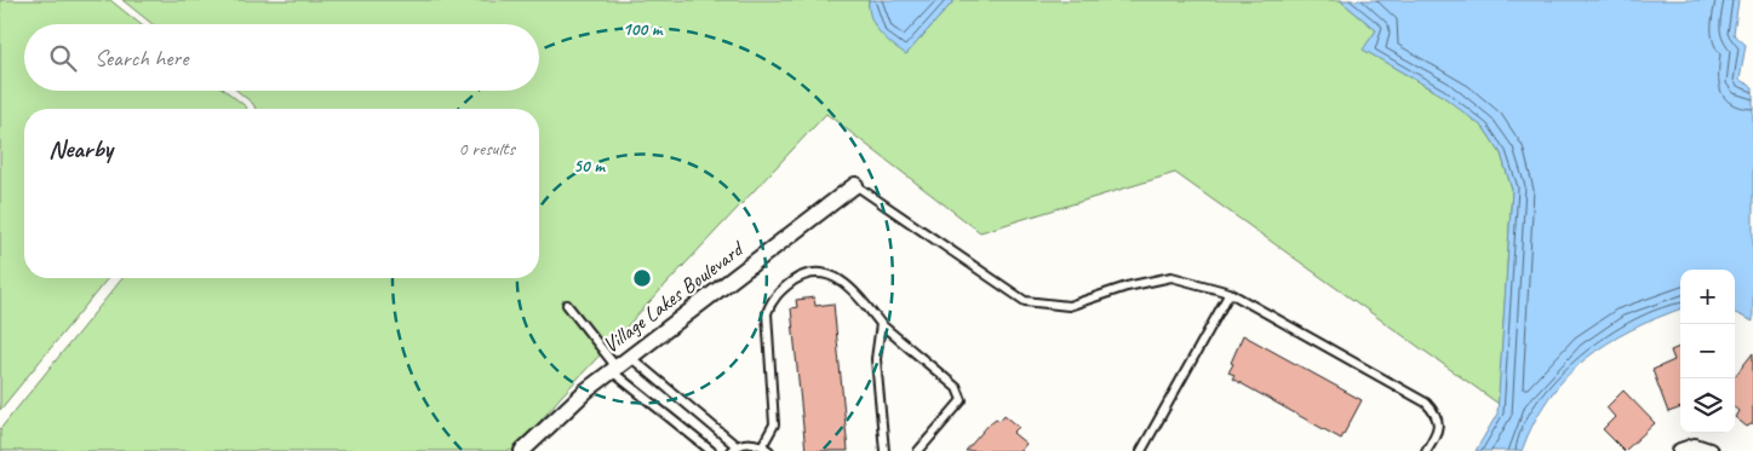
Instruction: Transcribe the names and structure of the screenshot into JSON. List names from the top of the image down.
{
  "streets": {
    "street": ["Village Lakes Boulevard"]
  },
  "page": {
    "search": "Search here",
    "heading": ["Nearby", "0 results"],
    "map_buttons": ["+", "−"]
  },
  "rings": ["100 m", "50 m"]
}
